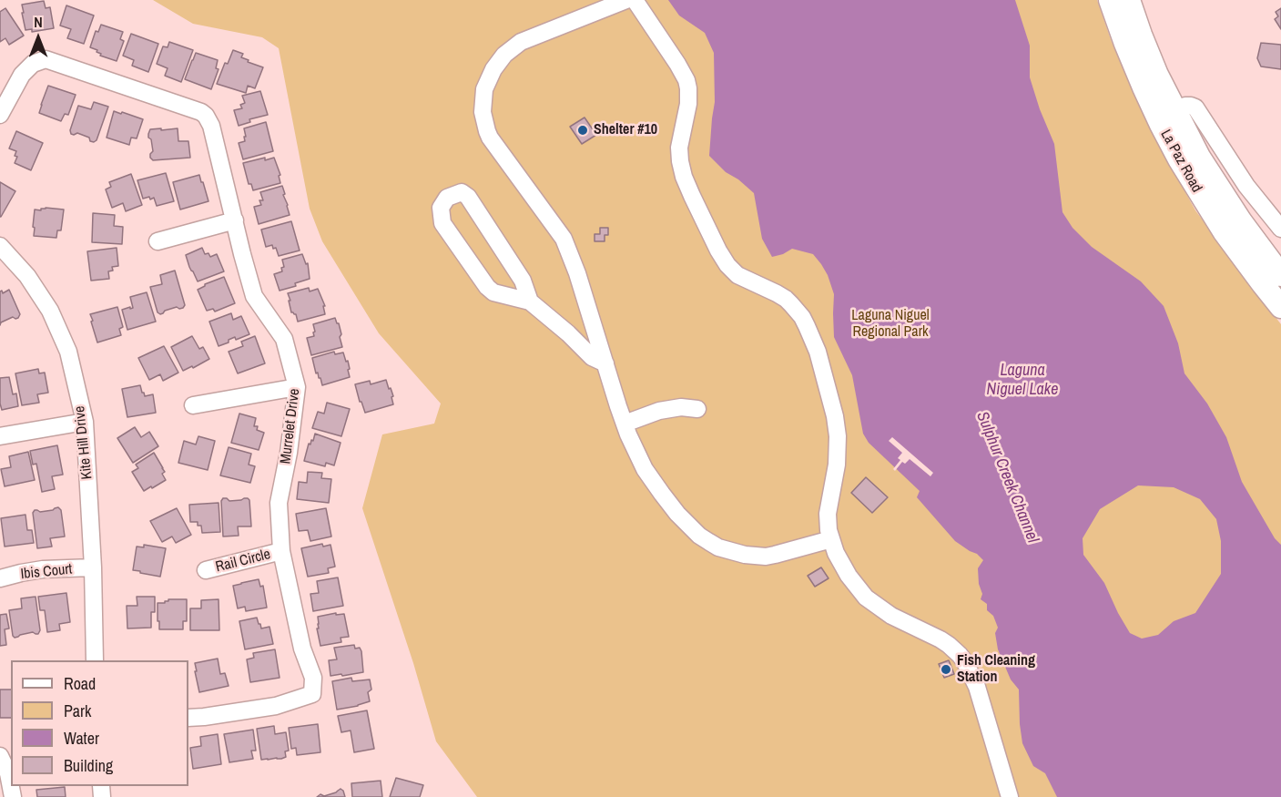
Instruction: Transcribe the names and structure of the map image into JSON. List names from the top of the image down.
{
  "streets": {
    "main road": ["La Paz Road"],
    "street": [
      "Murrelet Drive",
      "Kite Hill Drive",
      "Rail Circle",
      "Ibis Court"
    ]
  },
  "crossings": [
    ["Murrelet Drive", "Rail Circle"],
    ["Kite Hill Drive", "Ibis Court"]
  ],
  "water": ["Laguna Niguel Lake", "Sulphur Creek Channel"],
  "parks": ["Laguna Niguel Regional Park"],
  "places": ["Shelter #10", "Fish Cleaning Station"],
  "legend": [
    "Road",
    "Park",
    "Water",
    "Building"
  ],
  "north": "top"
}
